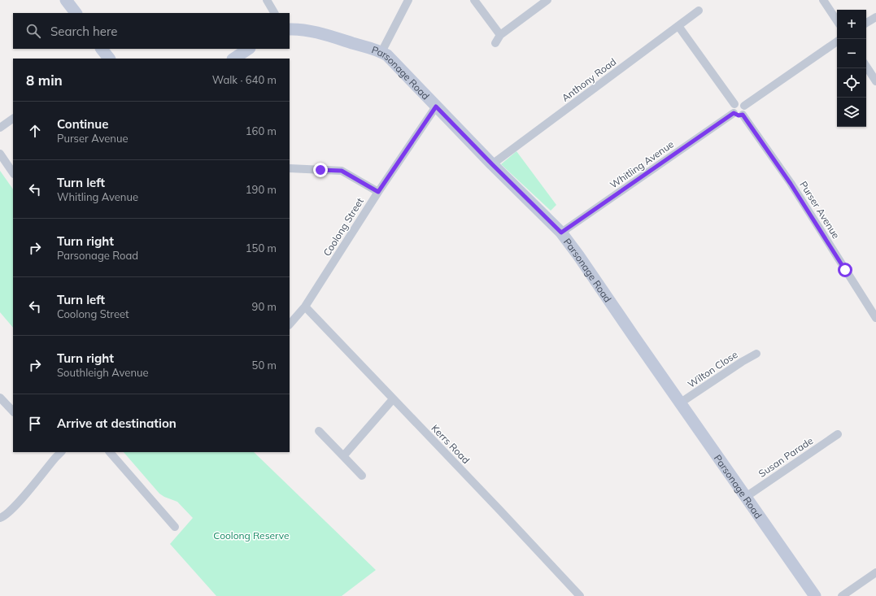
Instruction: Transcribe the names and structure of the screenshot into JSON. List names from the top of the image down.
{
  "streets": {
    "street": [
      "Parsonage Road",
      "Anthony Road",
      "Whitling Avenue",
      "Purser Avenue",
      "Coolong Street",
      "Wilton Close",
      "Kerrs Road",
      "Susan Parade"
    ]
  },
  "crossings": [
    ["Parsonage Road", "Anthony Road"],
    ["Parsonage Road", "Whitling Avenue"],
    ["Parsonage Road", "Coolong Street"],
    ["Parsonage Road", "Wilton Close"],
    ["Parsonage Road", "Susan Parade"],
    ["Whitling Avenue", "Purser Avenue"],
    ["Coolong Street", "Kerrs Road"]
  ],
  "parks": ["Coolong Reserve"],
  "page": {
    "map_buttons": ["+", "−"],
    "search": "Search here",
    "heading": ["8 min", "Walk · 640 m"],
    "list": [
      ["Continue", "Purser Avenue", "160 m"],
      ["Turn left", "Whitling Avenue", "190 m"],
      ["Turn right", "Parsonage Road", "150 m"],
      ["Turn left", "Coolong Street", "90 m"],
      ["Turn right", "Southleigh Avenue", "50 m"],
      "Arrive at destination"
    ]
  }
}
